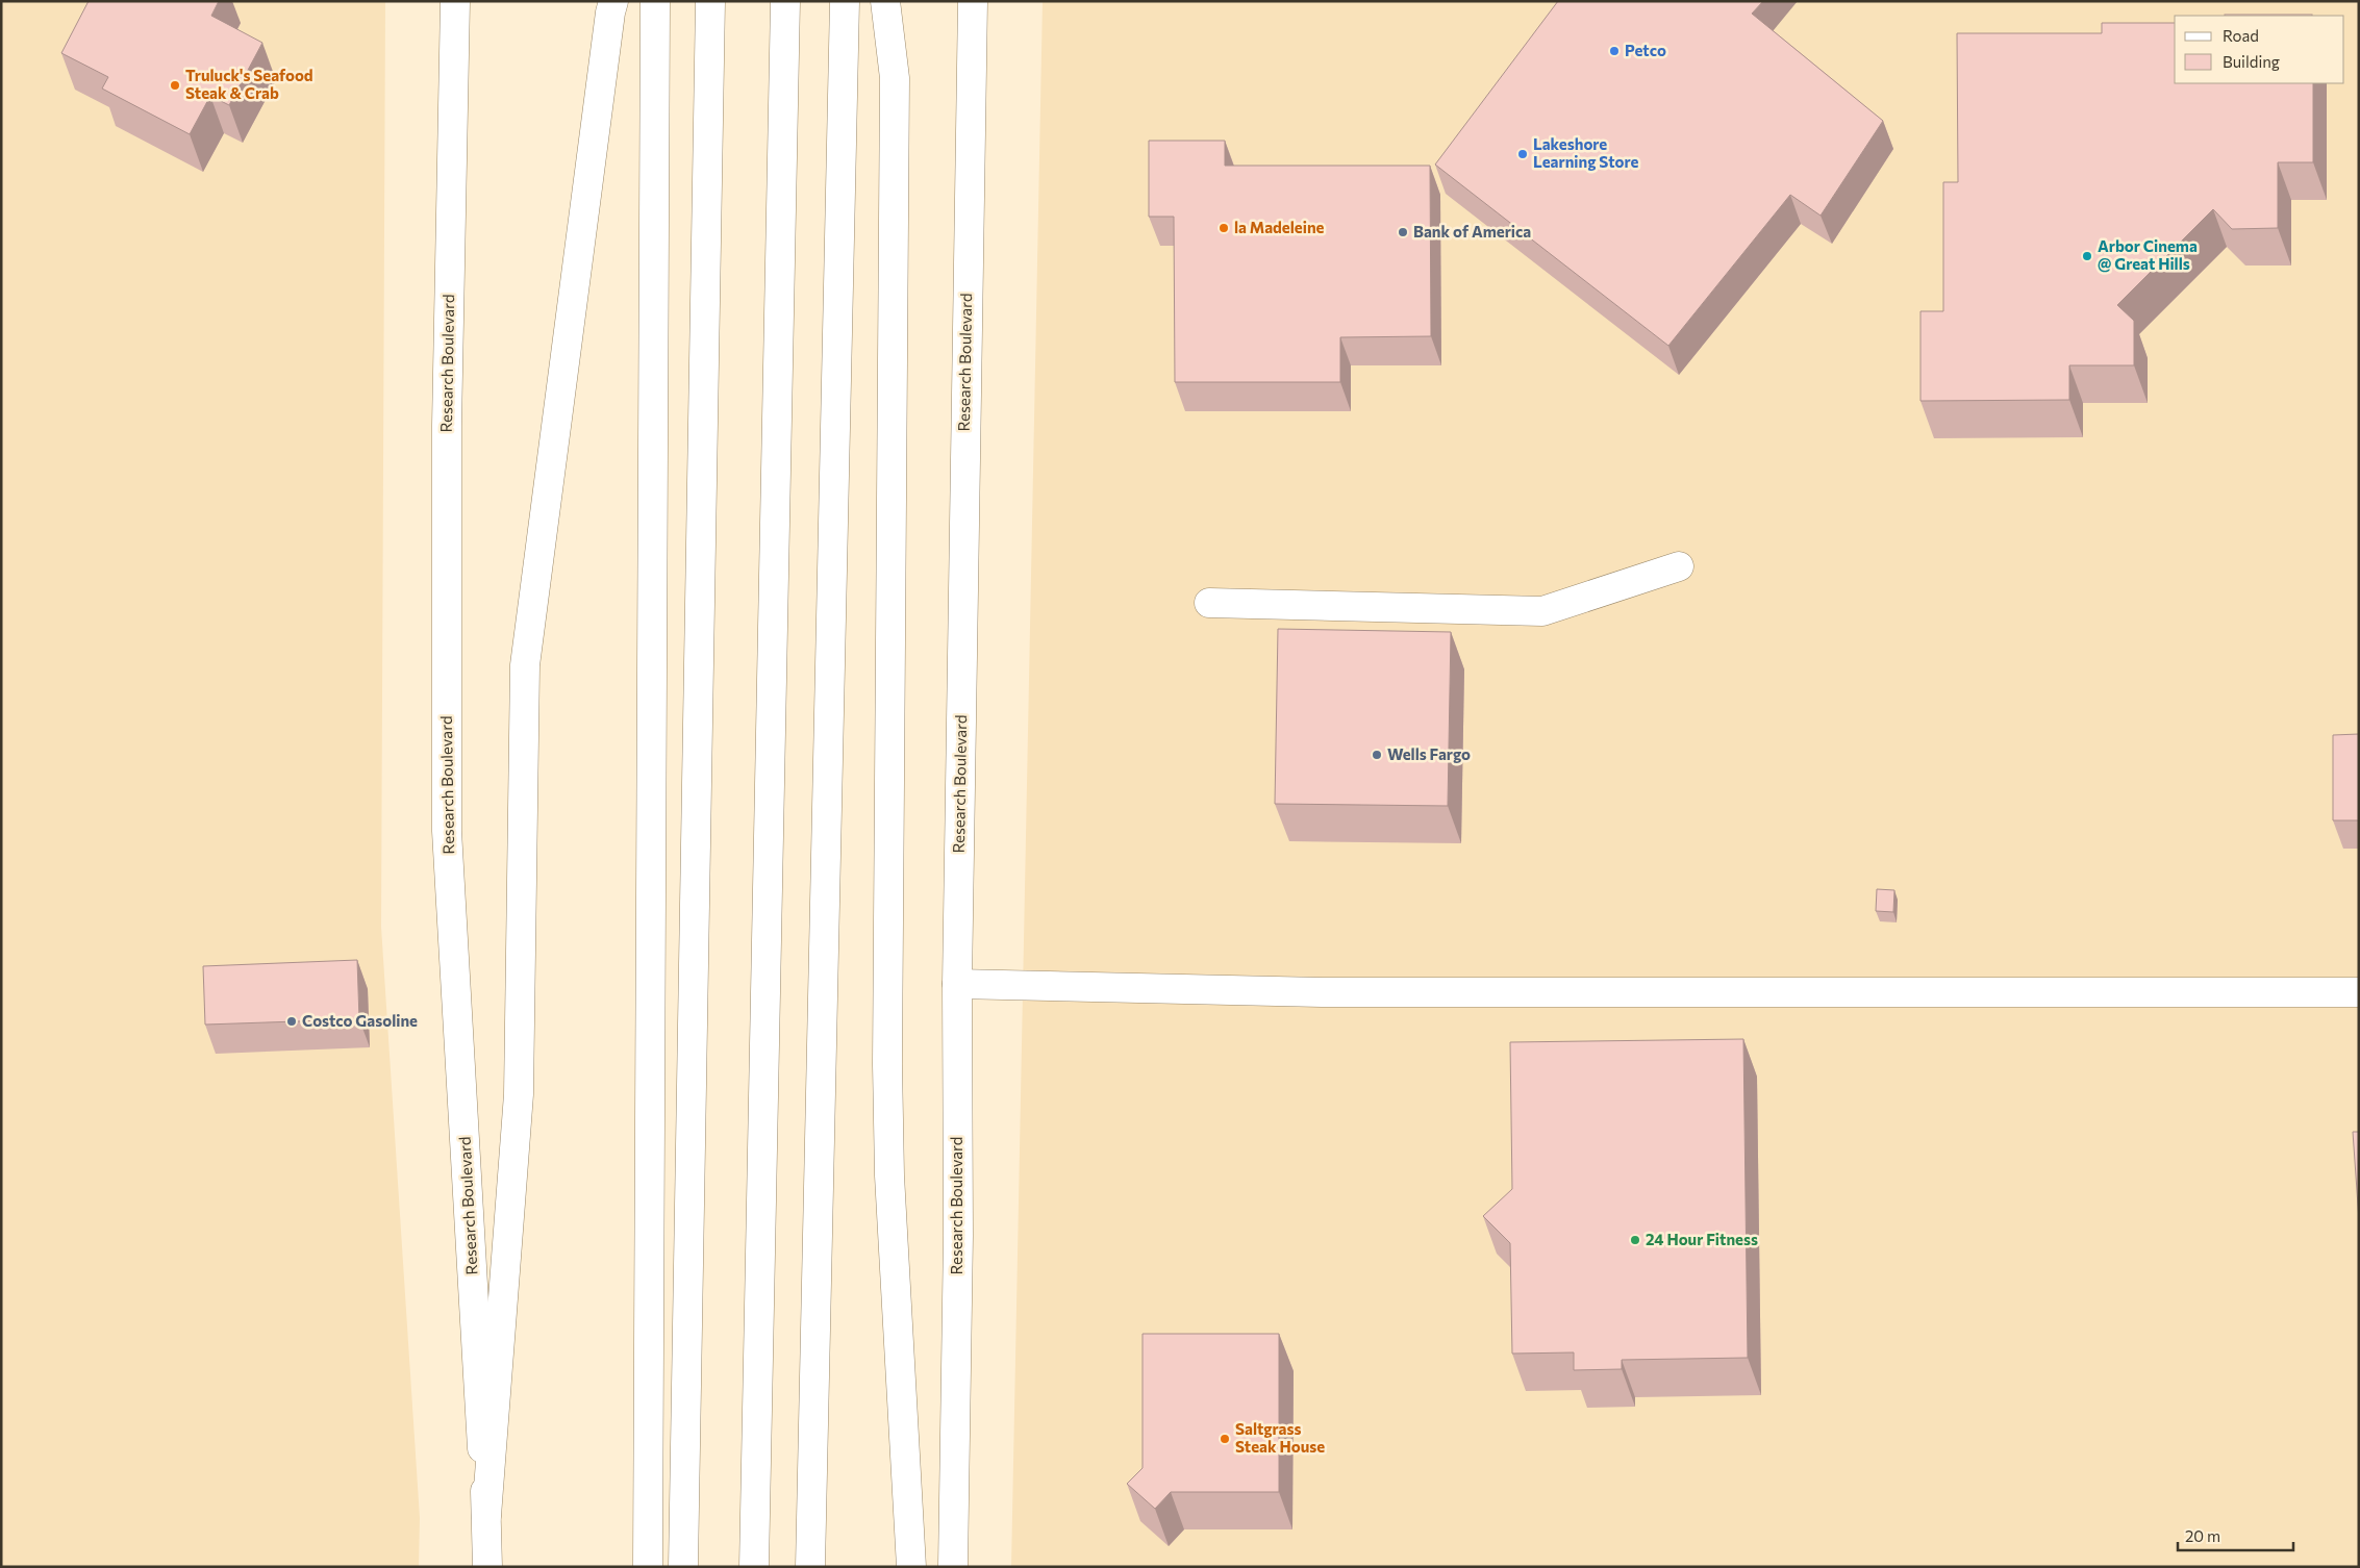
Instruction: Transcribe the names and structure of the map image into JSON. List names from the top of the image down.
{
  "streets": {
    "main road": ["Research Boulevard"]
  },
  "places": [
    "Petco",
    "Truluck's Seafood Steak & Crab",
    "Lakeshore Learning Store",
    "la Madeleine",
    "Bank of America",
    "Arbor Cinema @ Great Hills",
    "Wells Fargo",
    "Costco Gasoline",
    "24 Hour Fitness",
    "Saltgrass Steak House"
  ],
  "legend": ["Road", "Building"],
  "scale_bar": "20 m"
}
